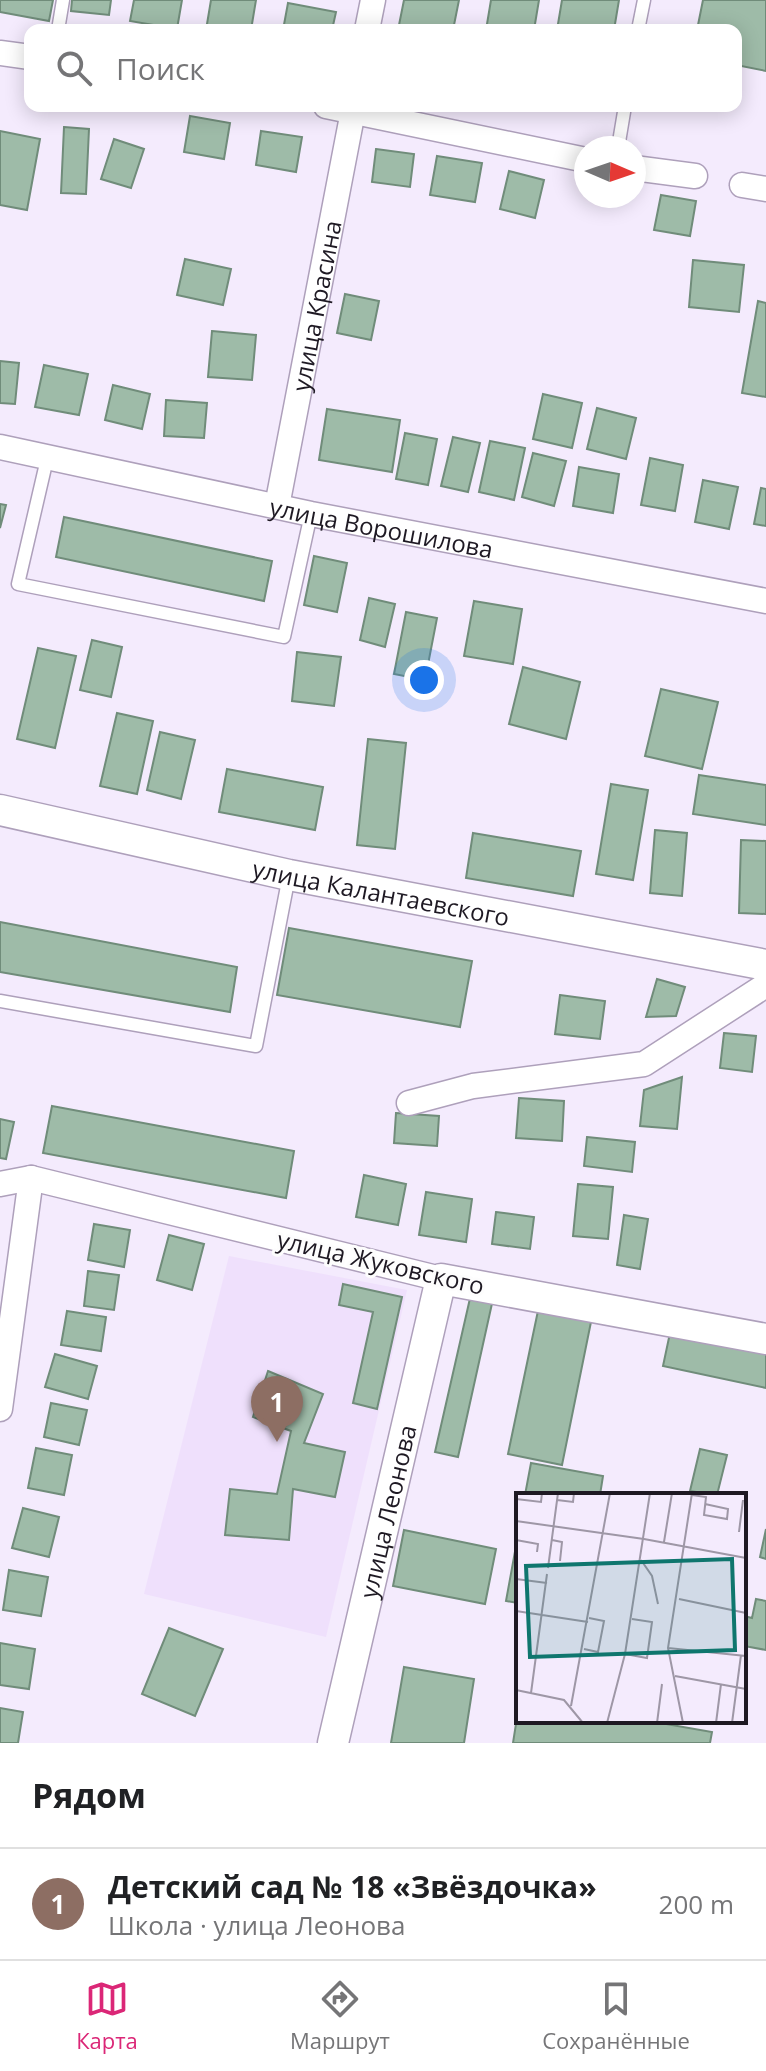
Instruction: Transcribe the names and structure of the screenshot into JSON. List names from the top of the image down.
{
  "streets": {
    "street": [
      "улица Красина",
      "улица Ворошилова",
      "улица Калантаевского",
      "улица Жуковского",
      "улица Леонова"
    ]
  },
  "crossings": [
    ["улица Красина", "улица Ворошилова"],
    ["улица Жуковского", "улица Леонова"]
  ],
  "north": "right",
  "page": {
    "search": "Поиск",
    "pins": "1",
    "heading": "Рядом",
    "list": [
      {
        "mark": "1",
        "name": "Детский сад № 18 «Звёздочка»",
        "note": "Школа · улица Леонова",
        "value": "200 m"
      }
    ],
    "nav": ["Карта", "Маршрут", "Сохранённые"]
  }
}
